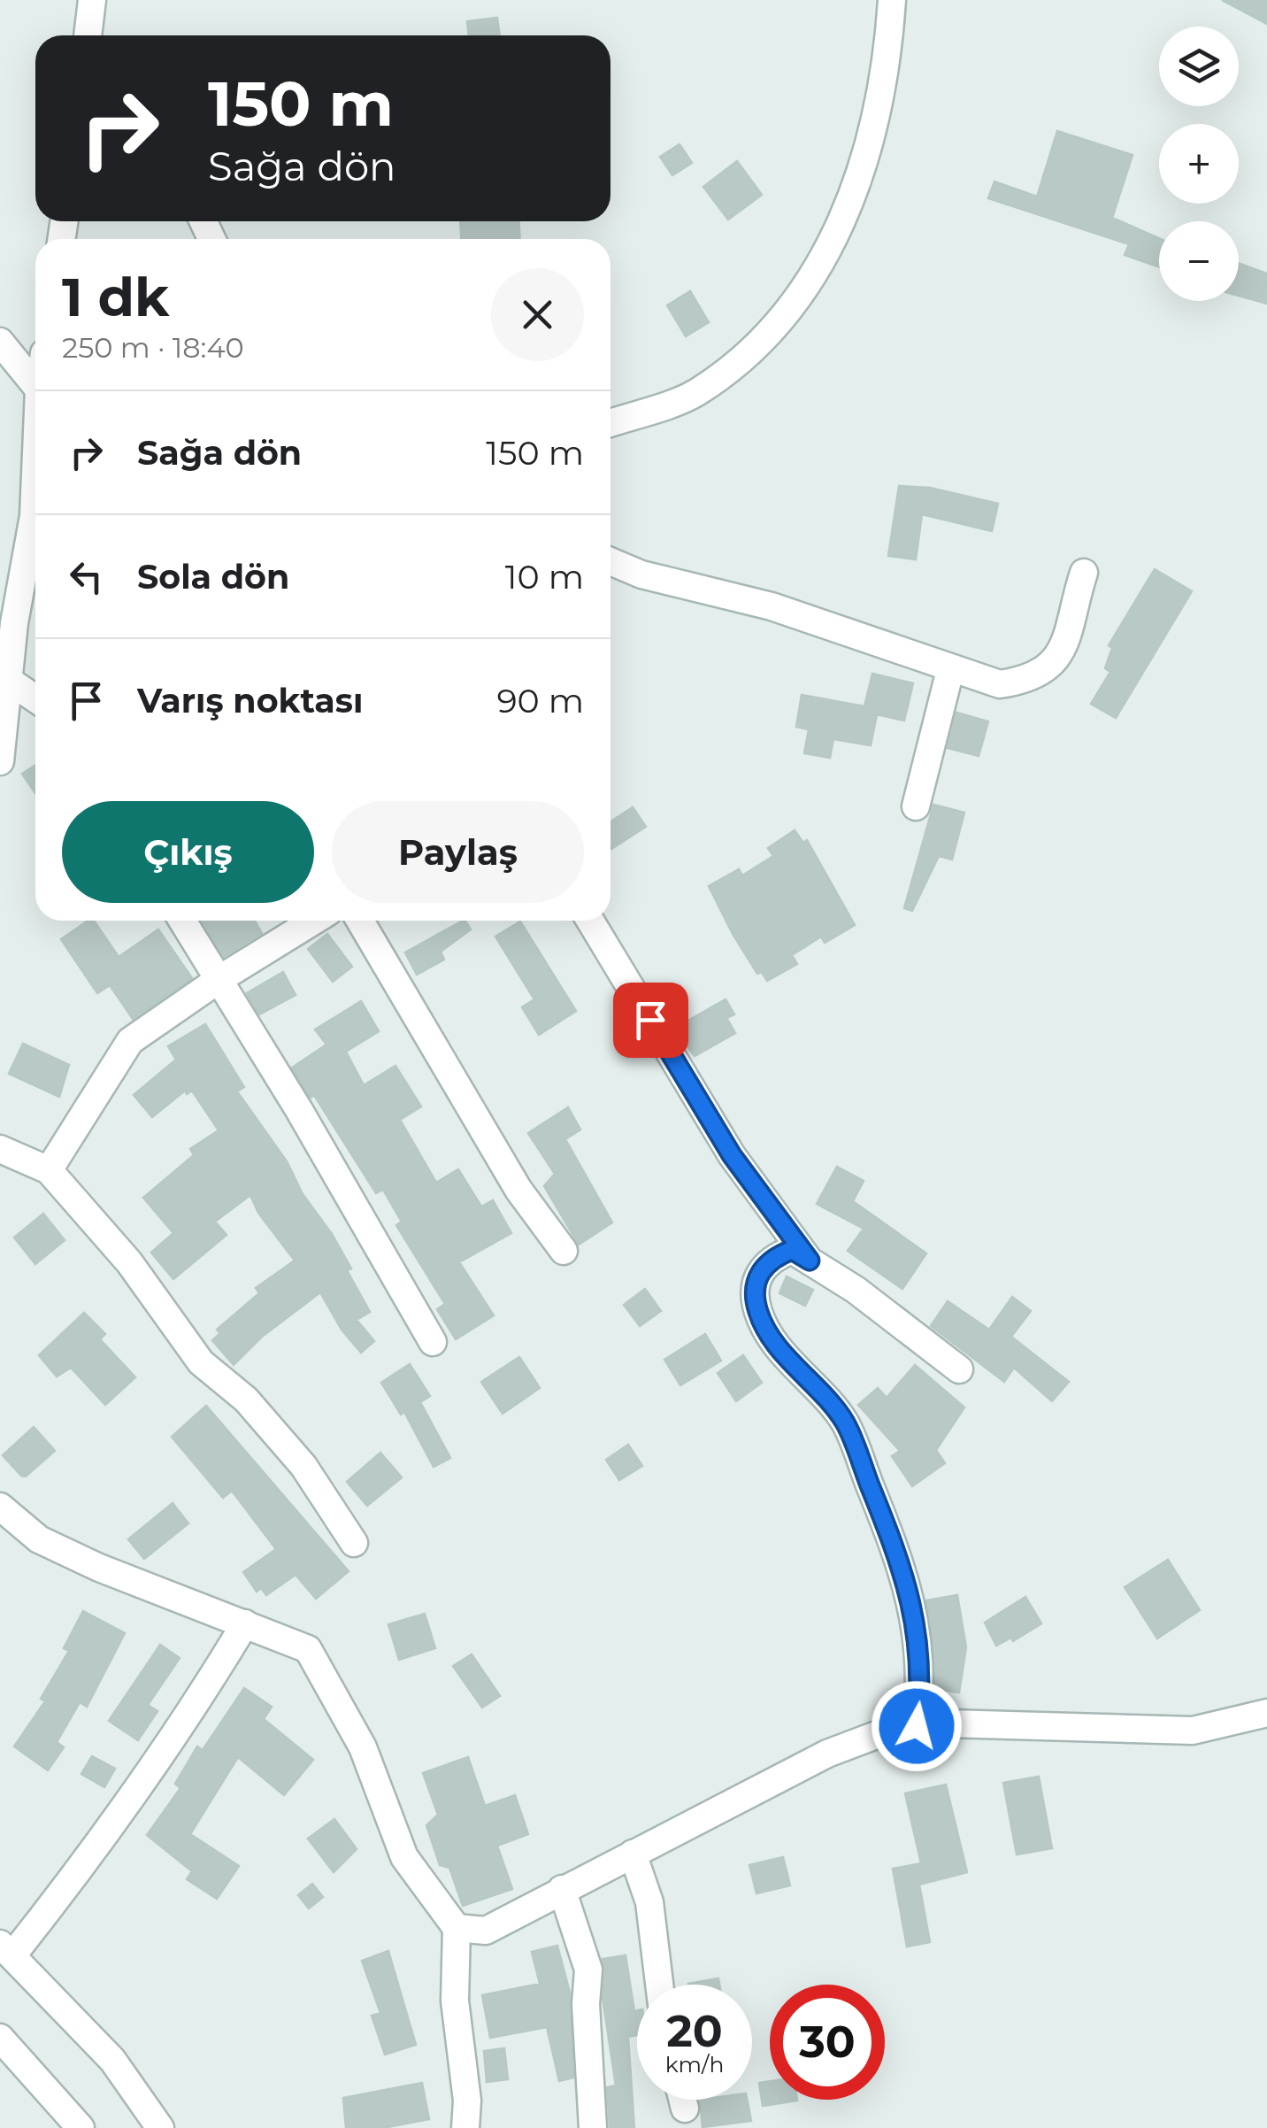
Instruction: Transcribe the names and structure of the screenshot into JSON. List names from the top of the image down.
{
  "page": {
    "map_buttons": ["+", "−"],
    "turn": ["150 m", "Sağa dön"],
    "heading": ["1 dk", "250 m · 18:40"],
    "list": [
      {
        "name": "Sağa dön",
        "value": "150 m"
      },
      {
        "name": "Sola dön",
        "value": "10 m"
      },
      {
        "name": "Varış noktası",
        "value": "90 m"
      }
    ],
    "buttons": ["Çıkış", "Paylaş"],
    "speed": "20 km/h",
    "limit": "30"
  }
}
